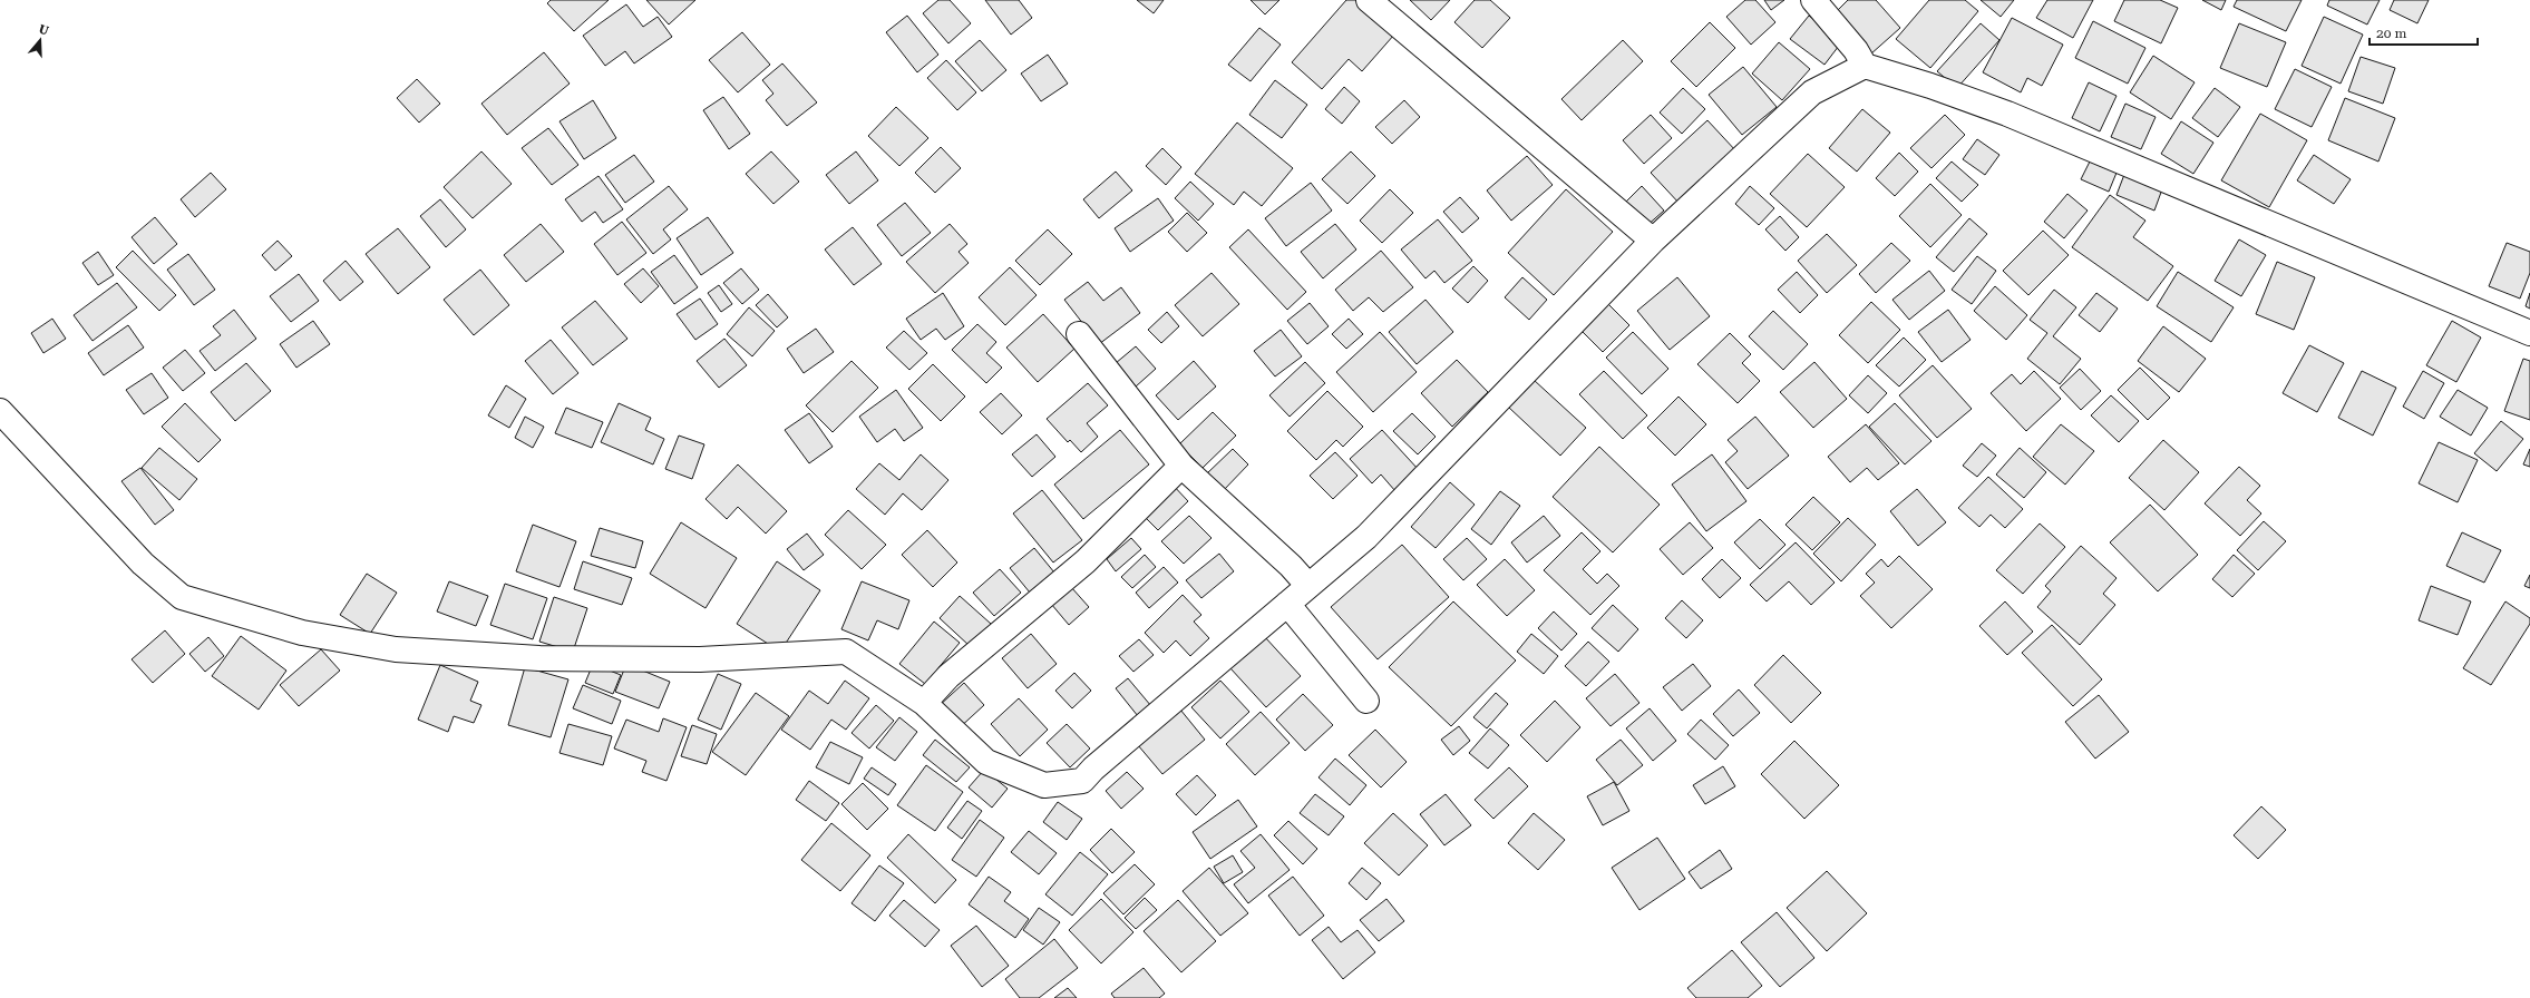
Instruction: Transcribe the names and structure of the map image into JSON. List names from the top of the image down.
{
  "scale_bar": "20 m",
  "north": "top"
}
